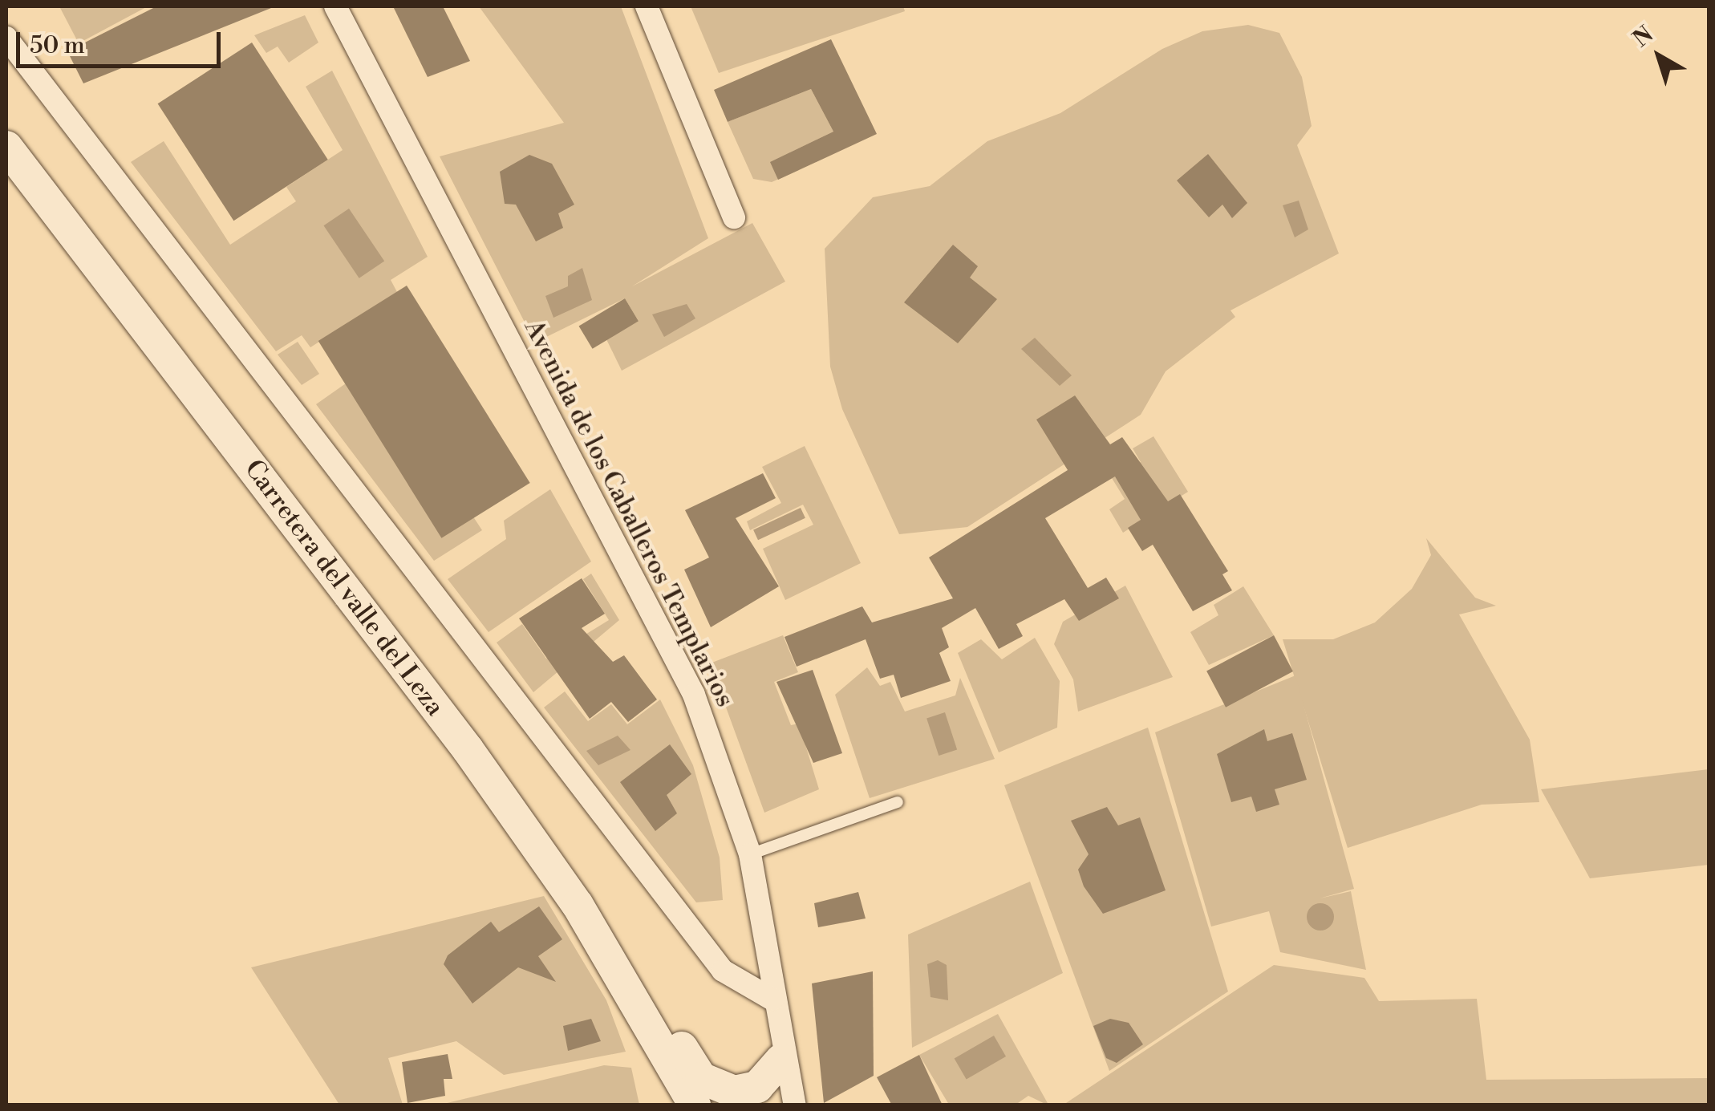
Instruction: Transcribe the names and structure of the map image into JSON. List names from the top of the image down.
{
  "streets": {
    "main road": ["Carretera del valle del Leza"],
    "street": ["Avenida de los Caballeros Templarios"]
  },
  "scale_bar": "50 m",
  "north": "top left"
}
